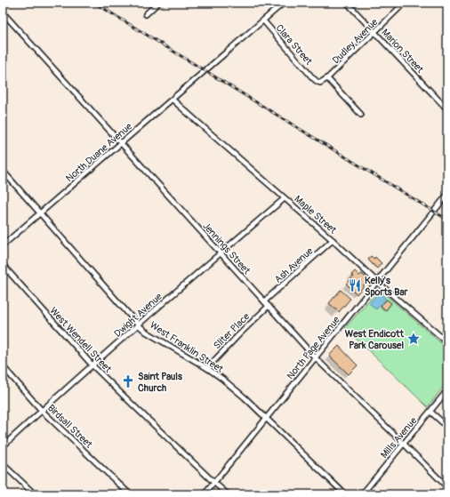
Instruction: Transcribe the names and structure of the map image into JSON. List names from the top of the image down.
{
  "streets": {
    "street": [
      "Dudley Avenue",
      "Clara Street",
      "Marion Street",
      "North Duane Avenue",
      "Maple Street",
      "Jennings Street",
      "Ash Avenue",
      "Dwight Avenue",
      "Sliter Place",
      "West Wendell Street",
      "West Franklin Street",
      "North Page Avenue",
      "Birdsall Street",
      "Mills Avenue"
    ]
  },
  "crossings": [
    ["Dudley Avenue", "Clara Street"],
    ["Dudley Avenue", "Marion Street"],
    ["Clara Street", "North Duane Avenue"],
    ["North Duane Avenue", "Maple Street"],
    ["North Duane Avenue", "Jennings Street"],
    ["North Duane Avenue", "West Franklin Street"],
    ["Maple Street", "Ash Avenue"],
    ["Maple Street", "Dwight Avenue"],
    ["Maple Street", "North Page Avenue"],
    ["Jennings Street", "Ash Avenue"],
    ["Jennings Street", "Dwight Avenue"],
    ["Jennings Street", "Sliter Place"],
    ["Jennings Street", "North Page Avenue"],
    ["Jennings Street", "Mills Avenue"],
    ["Dwight Avenue", "West Wendell Street"],
    ["Dwight Avenue", "West Franklin Street"],
    ["Dwight Avenue", "Birdsall Street"],
    ["Sliter Place", "West Franklin Street"],
    ["West Wendell Street", "North Page Avenue"],
    ["West Franklin Street", "North Page Avenue"]
  ],
  "places": {
    "restaurant": ["Kelly's Sports Bar"],
    "place": ["West Endicott Park Carousel"],
    "church": ["Saint Pauls Church"]
  }
}
